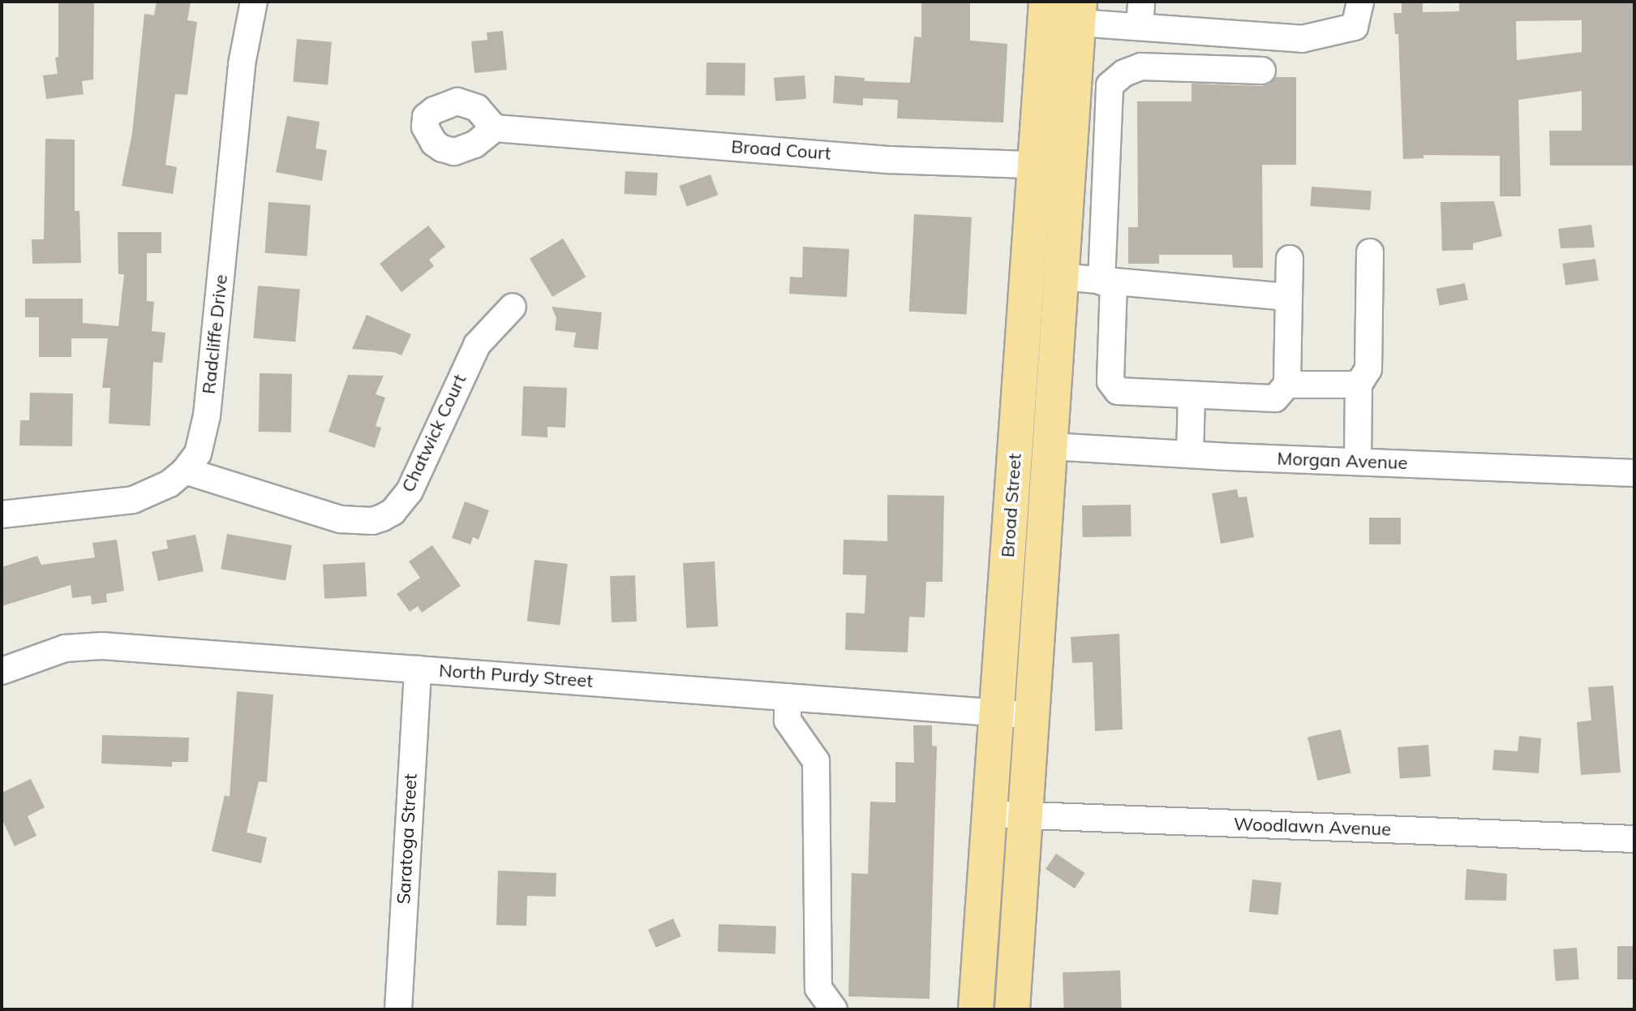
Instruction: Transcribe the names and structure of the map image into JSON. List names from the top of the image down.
{
  "streets": {
    "main road": ["Broad Street"],
    "street": [
      "Broad Court",
      "Radcliffe Drive",
      "Chatwick Court",
      "Morgan Avenue",
      "North Purdy Street",
      "Woodlawn Avenue",
      "Saratoga Street"
    ]
  },
  "crossings": [
    ["Broad Court", "Broad Street"],
    ["Radcliffe Drive", "Chatwick Court"],
    ["Morgan Avenue", "Broad Street"],
    ["Broad Street", "North Purdy Street"],
    ["Broad Street", "Woodlawn Avenue"],
    ["North Purdy Street", "Saratoga Street"]
  ]
}
